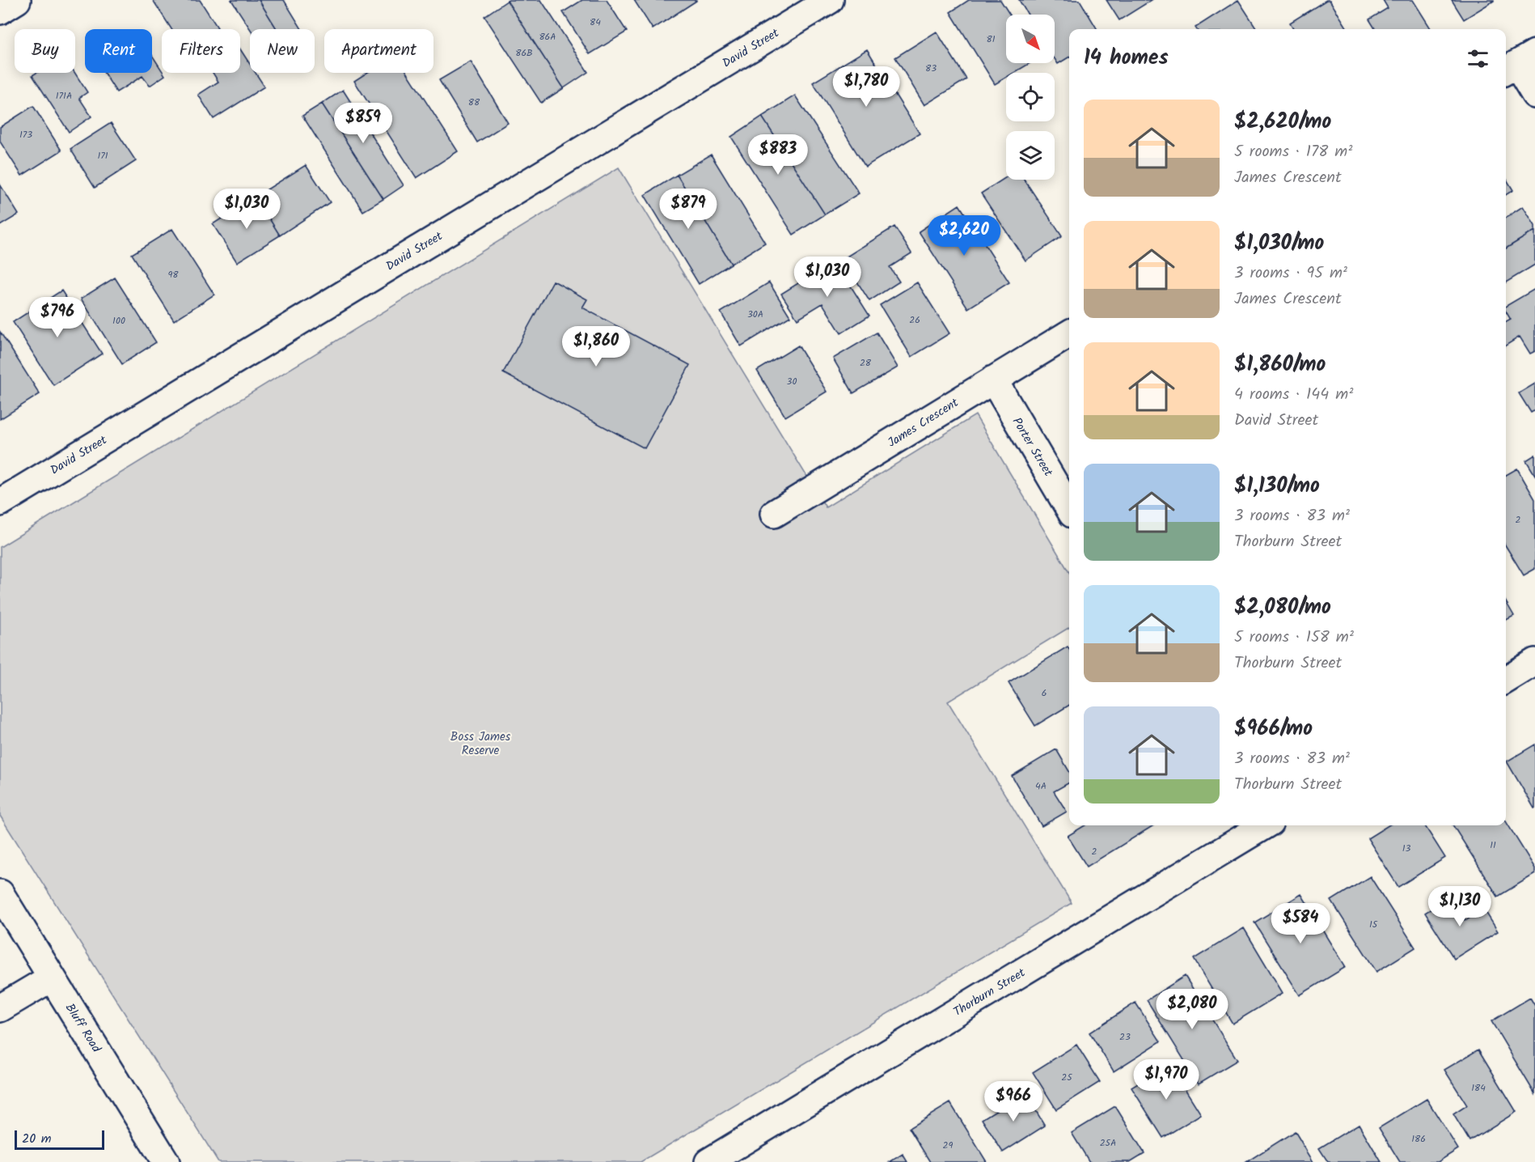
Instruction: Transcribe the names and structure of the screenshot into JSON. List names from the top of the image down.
{
  "streets": {
    "street": [
      "David Street",
      "James Crescent",
      "Porter Street",
      "Thorburn Street",
      "Bluff Road"
    ]
  },
  "crossings": [
    ["James Crescent", "Porter Street"]
  ],
  "parks": ["Boss James Reserve"],
  "house_numbers": [
    "84",
    "86A",
    "81",
    "86B",
    "83",
    "171A",
    "88",
    "173",
    "171",
    "98",
    "30A",
    "26",
    "100",
    "28",
    "30",
    "2",
    "6",
    "4A",
    "11",
    "13",
    "2",
    "15",
    "23",
    "25",
    "184",
    "186",
    "25A",
    "29"
  ],
  "scale_bar": "20 m",
  "north": "bottom right",
  "page": {
    "chip": [
      "Buy",
      "Rent",
      "Filters",
      "New",
      "Apartment"
    ],
    "heading": "14 homes",
    "price": [
      "$1,780",
      "$859",
      "$883",
      "$1,030",
      "$879",
      "$2,620",
      "$1,030",
      "$796",
      "$1,860",
      "$1,130",
      "$584",
      "$2,080",
      "$1,970",
      "$966"
    ],
    "list": [
      {
        "name": "$2,620/mo",
        "note": "5 rooms · 178 m² · James Crescent"
      },
      {
        "name": "$1,030/mo",
        "note": "3 rooms · 95 m² · James Crescent"
      },
      {
        "name": "$1,860/mo",
        "note": "4 rooms · 144 m² · David Street"
      },
      {
        "name": "$1,130/mo",
        "note": "3 rooms · 83 m² · Thorburn Street"
      },
      {
        "name": "$2,080/mo",
        "note": "5 rooms · 158 m² · Thorburn Street"
      },
      {
        "name": "$966/mo",
        "note": "3 rooms · 83 m² · Thorburn Street"
      }
    ],
    "scale": "20 m"
  }
}
